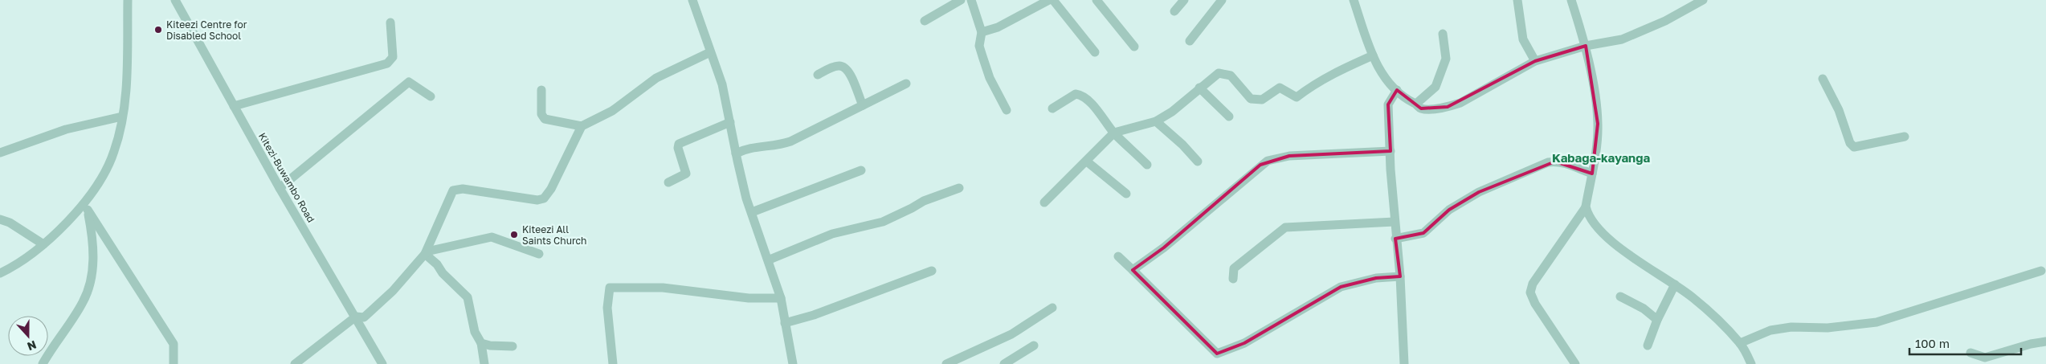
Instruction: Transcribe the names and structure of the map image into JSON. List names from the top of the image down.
{
  "streets": {
    "street": ["Kitezi-Buwambo Road"]
  },
  "districts": ["Kabaga-kayanga"],
  "places": ["Kiteezi Centre for Disabled School", "Kiteezi All Saints Church"],
  "scale_bar": "100 m",
  "north": "bottom"
}
